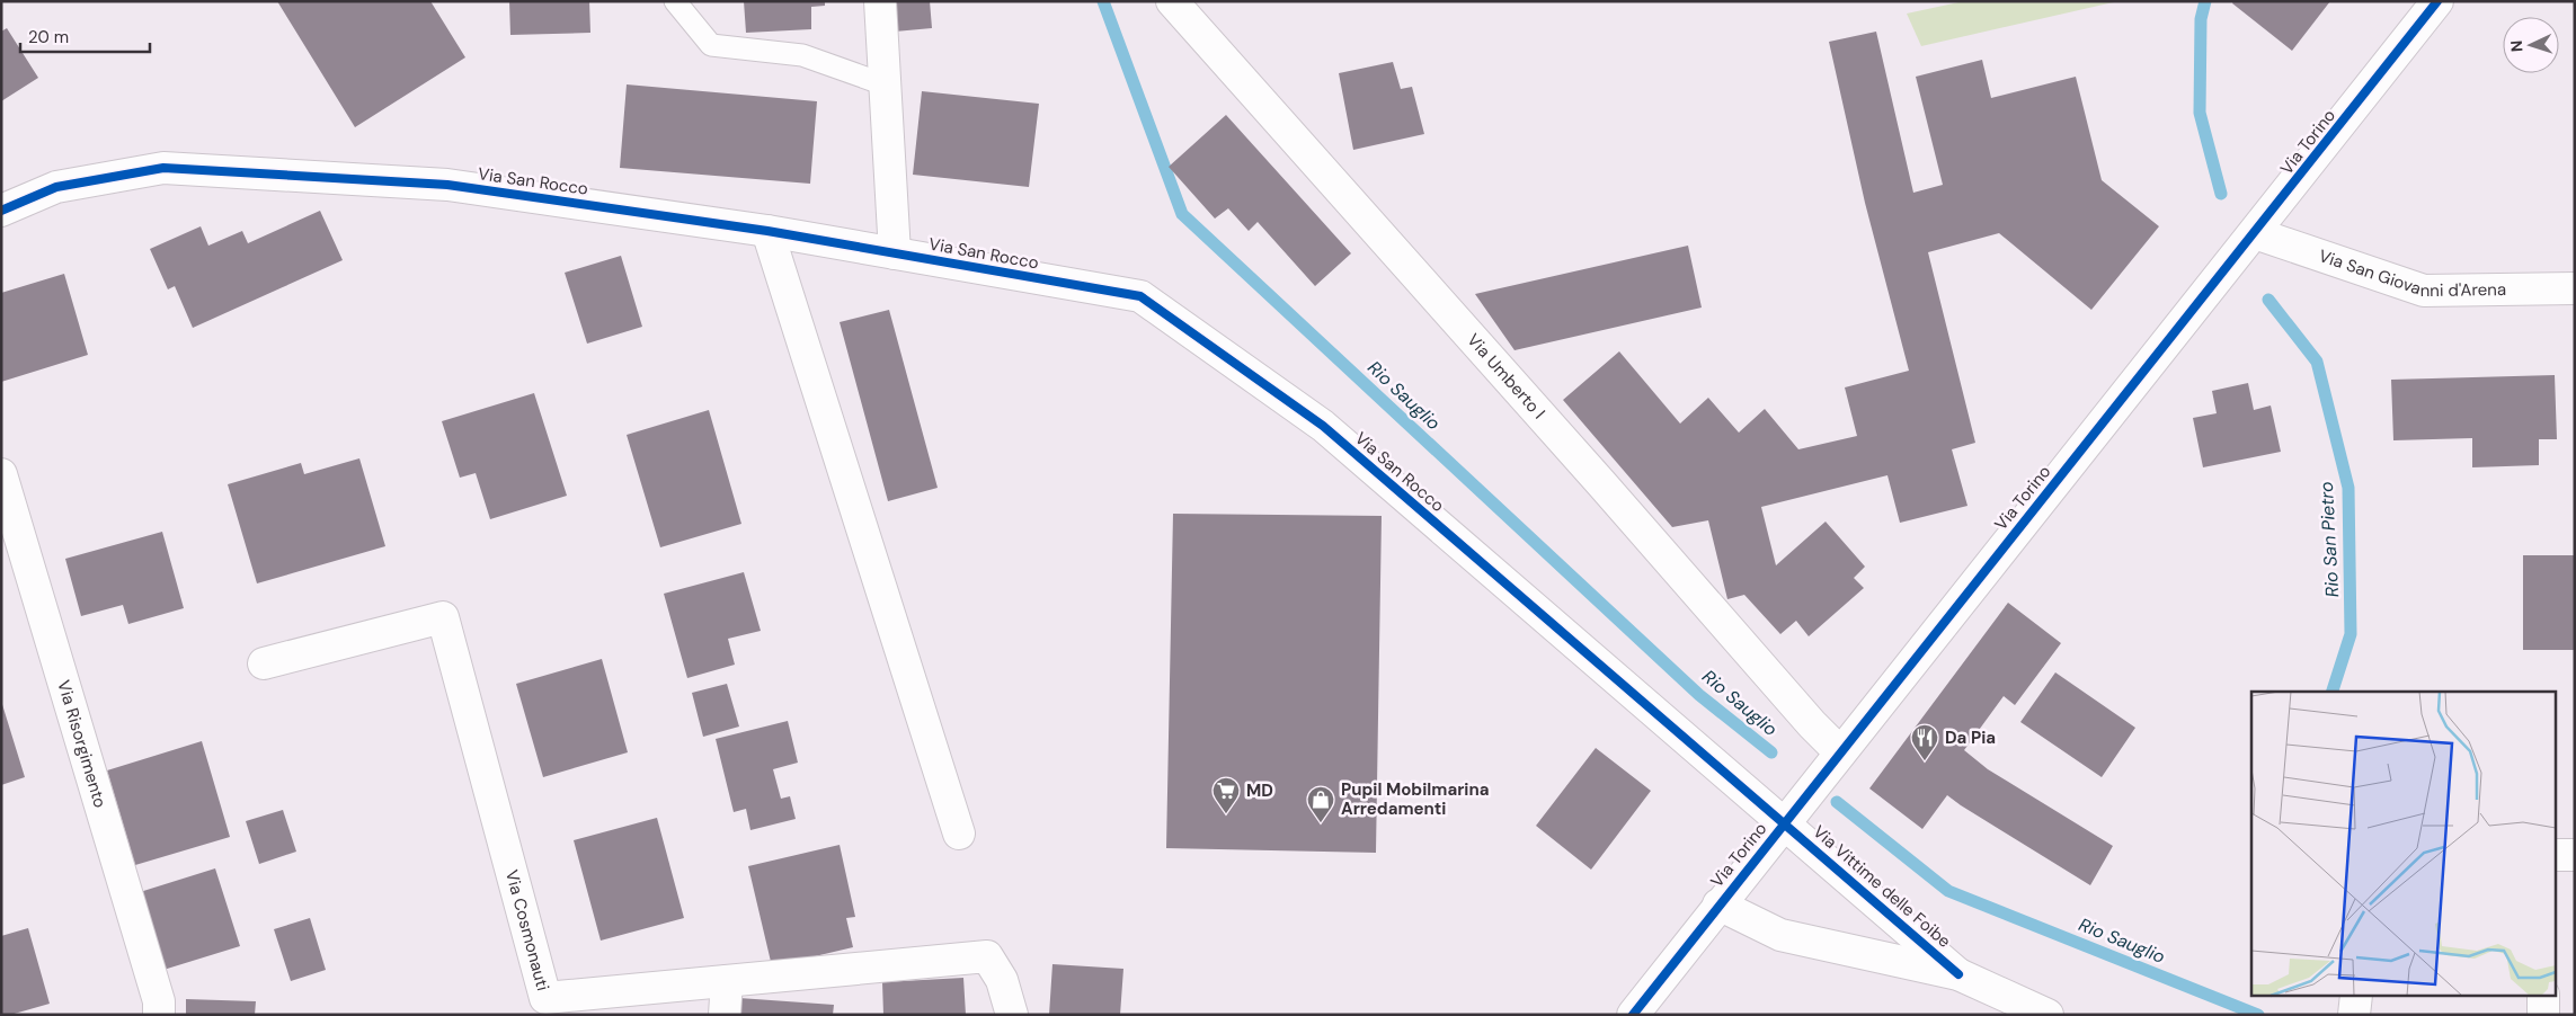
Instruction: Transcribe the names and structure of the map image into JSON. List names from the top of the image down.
{
  "streets": {
    "street": [
      "Via Torino",
      "Via San Rocco",
      "Via San Giovanni d'Arena",
      "Via Umberto I",
      "Via Risorgimento",
      "Via Vittime delle Foibe",
      "Via Cosmonauti"
    ]
  },
  "crossings": [
    ["Via Torino", "Via San Rocco"],
    ["Via Torino", "Via San Giovanni d'Arena"],
    ["Via Torino", "Via Umberto I"],
    ["Via Torino", "Via Vittime delle Foibe"],
    ["Via San Rocco", "Via Vittime delle Foibe"]
  ],
  "water": ["Rio Sauglio", "Rio San Pietro"],
  "places": {
    "restaurant": ["Da Pia"],
    "supermarket": ["MD"],
    "shop": ["Pupil Mobilmarina Arredamenti"]
  },
  "scale_bar": "20 m",
  "north": "left"
}
